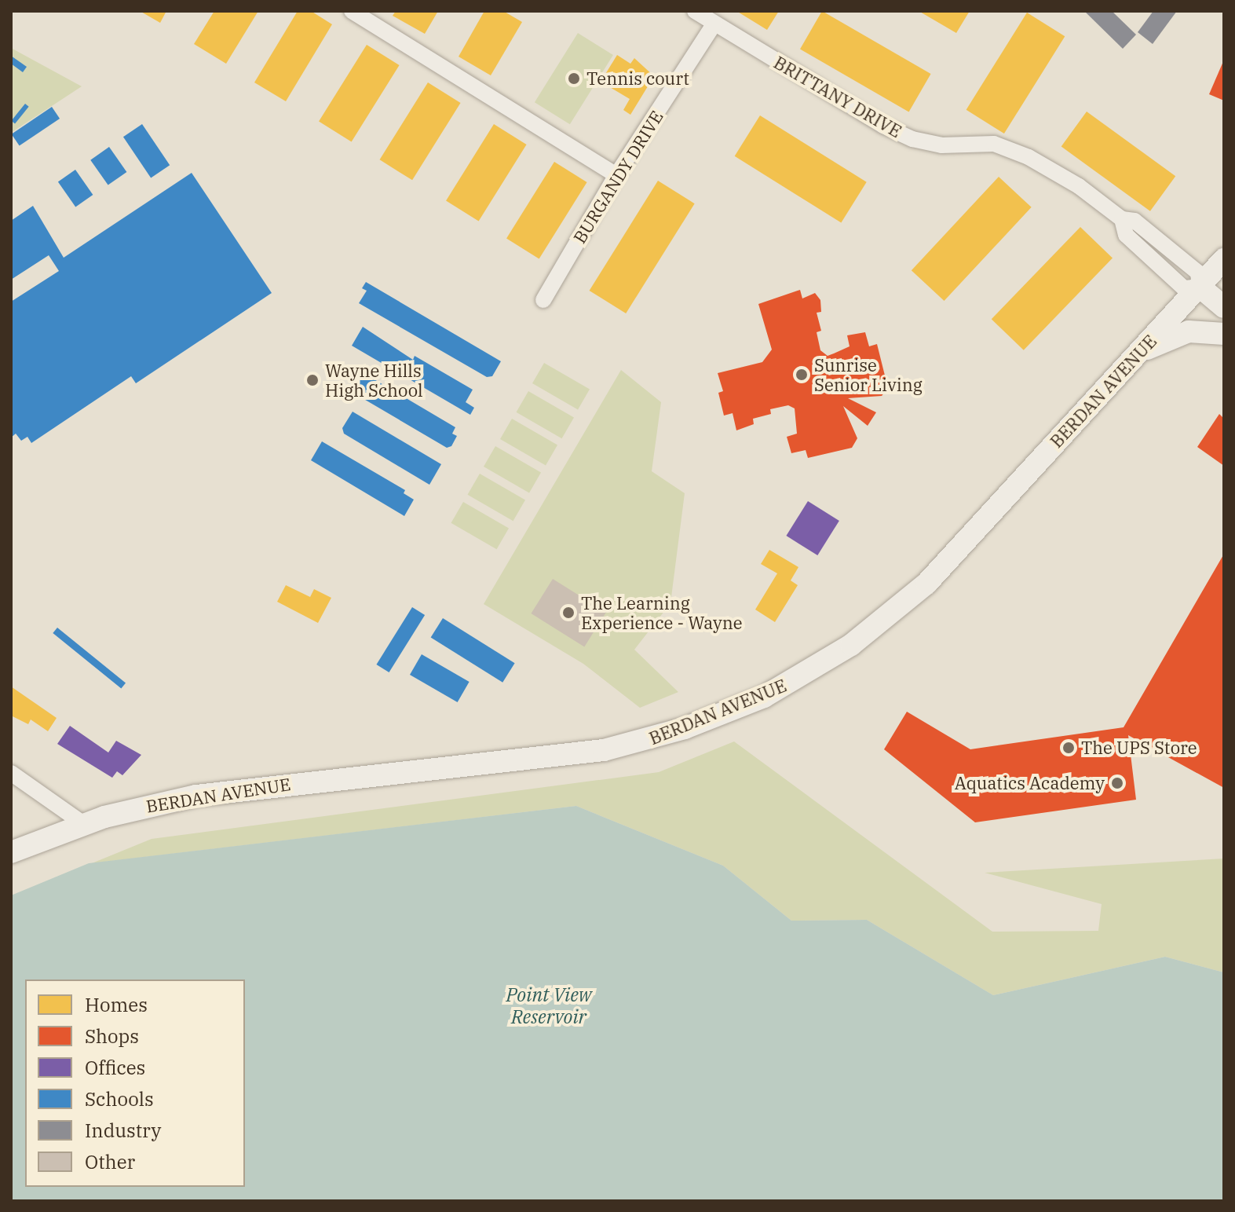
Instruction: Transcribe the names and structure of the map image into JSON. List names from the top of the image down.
{
  "streets": {
    "main road": ["BERDAN AVENUE"],
    "street": ["BRITTANY DRIVE", "BURGANDY DRIVE"]
  },
  "crossings": [
    ["BRITTANY DRIVE", "BURGANDY DRIVE"],
    ["BRITTANY DRIVE", "BERDAN AVENUE"]
  ],
  "water": ["Point View Reservoir"],
  "places": [
    "Tennis court",
    "Sunrise Senior Living",
    "Wayne Hills High School",
    "The Learning Experience - Wayne",
    "The UPS Store",
    "Aquatics Academy"
  ],
  "legend": [
    "Homes",
    "Shops",
    "Offices",
    "Schools",
    "Industry",
    "Other"
  ]
}
